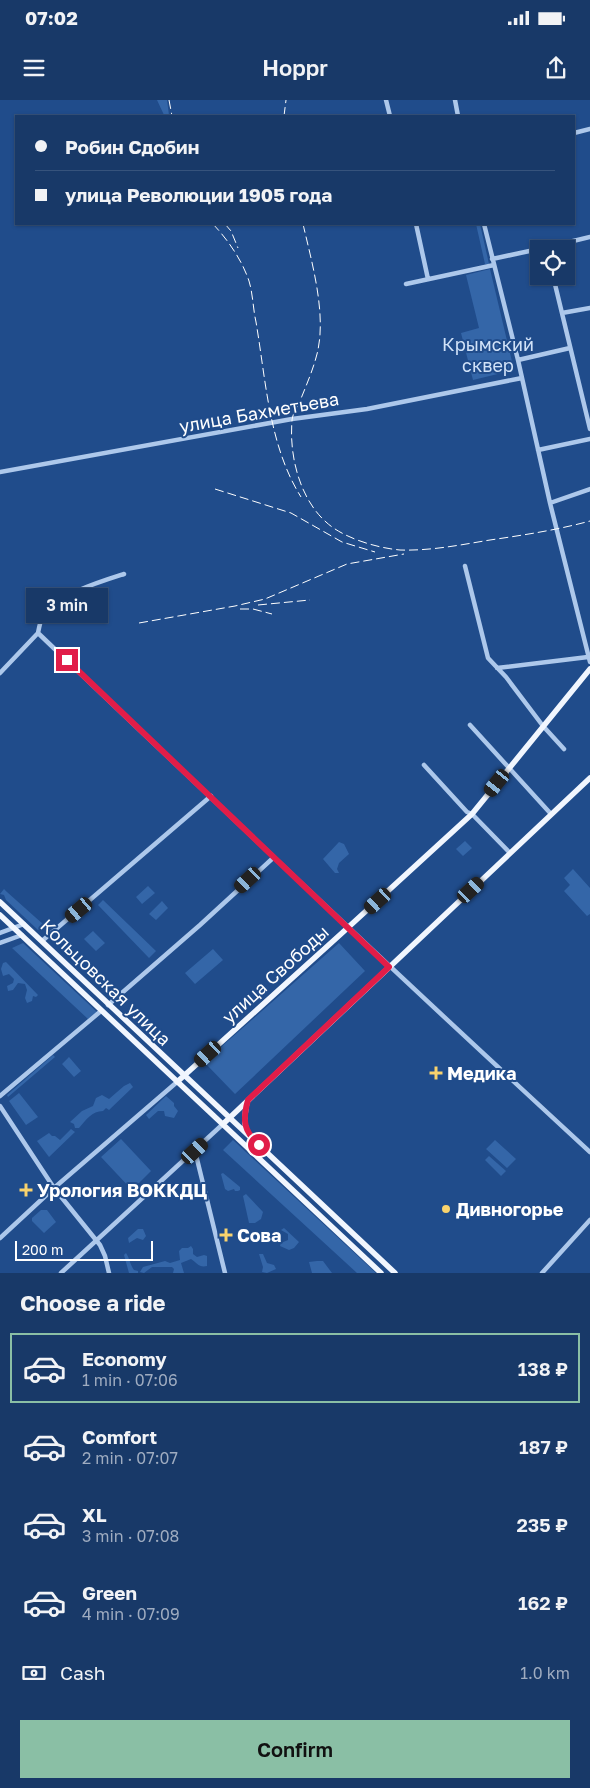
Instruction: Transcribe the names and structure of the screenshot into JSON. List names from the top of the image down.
{
  "streets": {
    "main road": ["улица Свободы", "Кольцовская улица"],
    "street": ["улица Бахметьева"]
  },
  "crossings": [
    ["улица Свободы", "Кольцовская улица"]
  ],
  "parks": ["Крымский сквер"],
  "places": {
    "health": ["Медика", "Урология ВОККДЦ", "Сова"],
    "other": ["Дивногорье"]
  },
  "scale_bar": "200 m",
  "page": {
    "status": "07:02",
    "header": "Hoppr",
    "banner": ["Робин Сдобин", "улица Революции 1905 года"],
    "bubble": "3 min",
    "scale": "200 m",
    "heading": "Choose a ride",
    "list": [
      {
        "name": "Economy",
        "note": "1 min · 07:06",
        "value": "138 ₽"
      },
      {
        "name": "Comfort",
        "note": "2 min · 07:07",
        "value": "187 ₽"
      },
      {
        "name": "XL",
        "note": "3 min · 07:08",
        "value": "235 ₽"
      },
      {
        "name": "Green",
        "note": "4 min · 07:09",
        "value": "162 ₽"
      }
    ],
    "pay": ["Cash", "1.0 km"],
    "buttons": "Confirm"
  }
}
